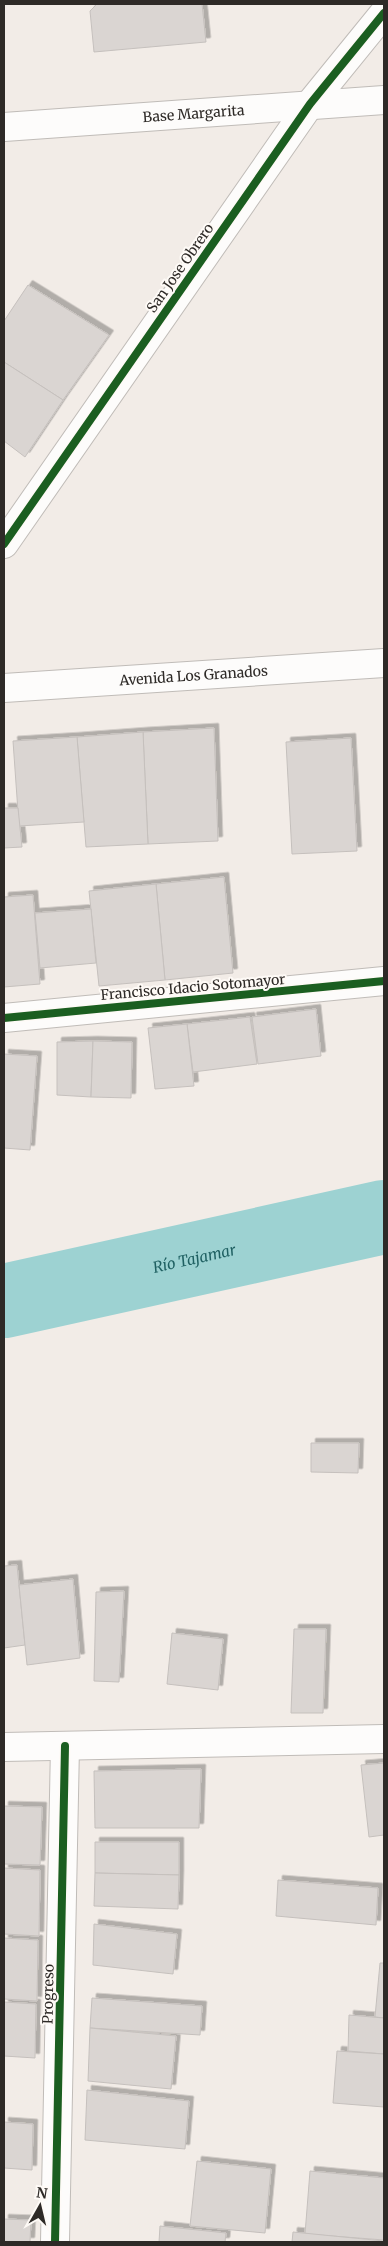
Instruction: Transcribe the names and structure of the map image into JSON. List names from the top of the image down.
{
  "streets": {
    "street": [
      "Base Margarita",
      "San Jose Obrero",
      "Avenida Los Granados",
      "Francisco Idacio Sotomayor",
      "Progreso"
    ]
  },
  "crossings": [
    ["Base Margarita", "San Jose Obrero"]
  ],
  "water": ["Río Tajamar"],
  "north": "top"
}
